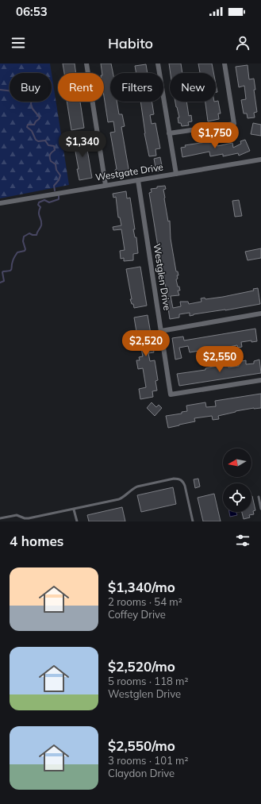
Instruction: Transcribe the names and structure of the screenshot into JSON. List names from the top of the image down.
{
  "streets": {
    "street": ["Westgate Drive", "Westglen Drive"]
  },
  "crossings": [
    ["Westgate Drive", "Westglen Drive"]
  ],
  "north": "left",
  "page": {
    "status": "06:53",
    "header": "Habito",
    "chip": [
      "Buy",
      "Rent",
      "Filters",
      "New"
    ],
    "price": [
      "$1,750",
      "$1,340",
      "$2,520",
      "$2,550"
    ],
    "heading": "4 homes",
    "list": [
      {
        "name": "$1,340/mo",
        "note": "2 rooms · 54 m² · Coffey Drive"
      },
      {
        "name": "$2,520/mo",
        "note": "5 rooms · 118 m² · Westglen Drive"
      },
      {
        "name": "$2,550/mo",
        "note": "3 rooms · 101 m² · Claydon Drive"
      }
    ]
  }
}
